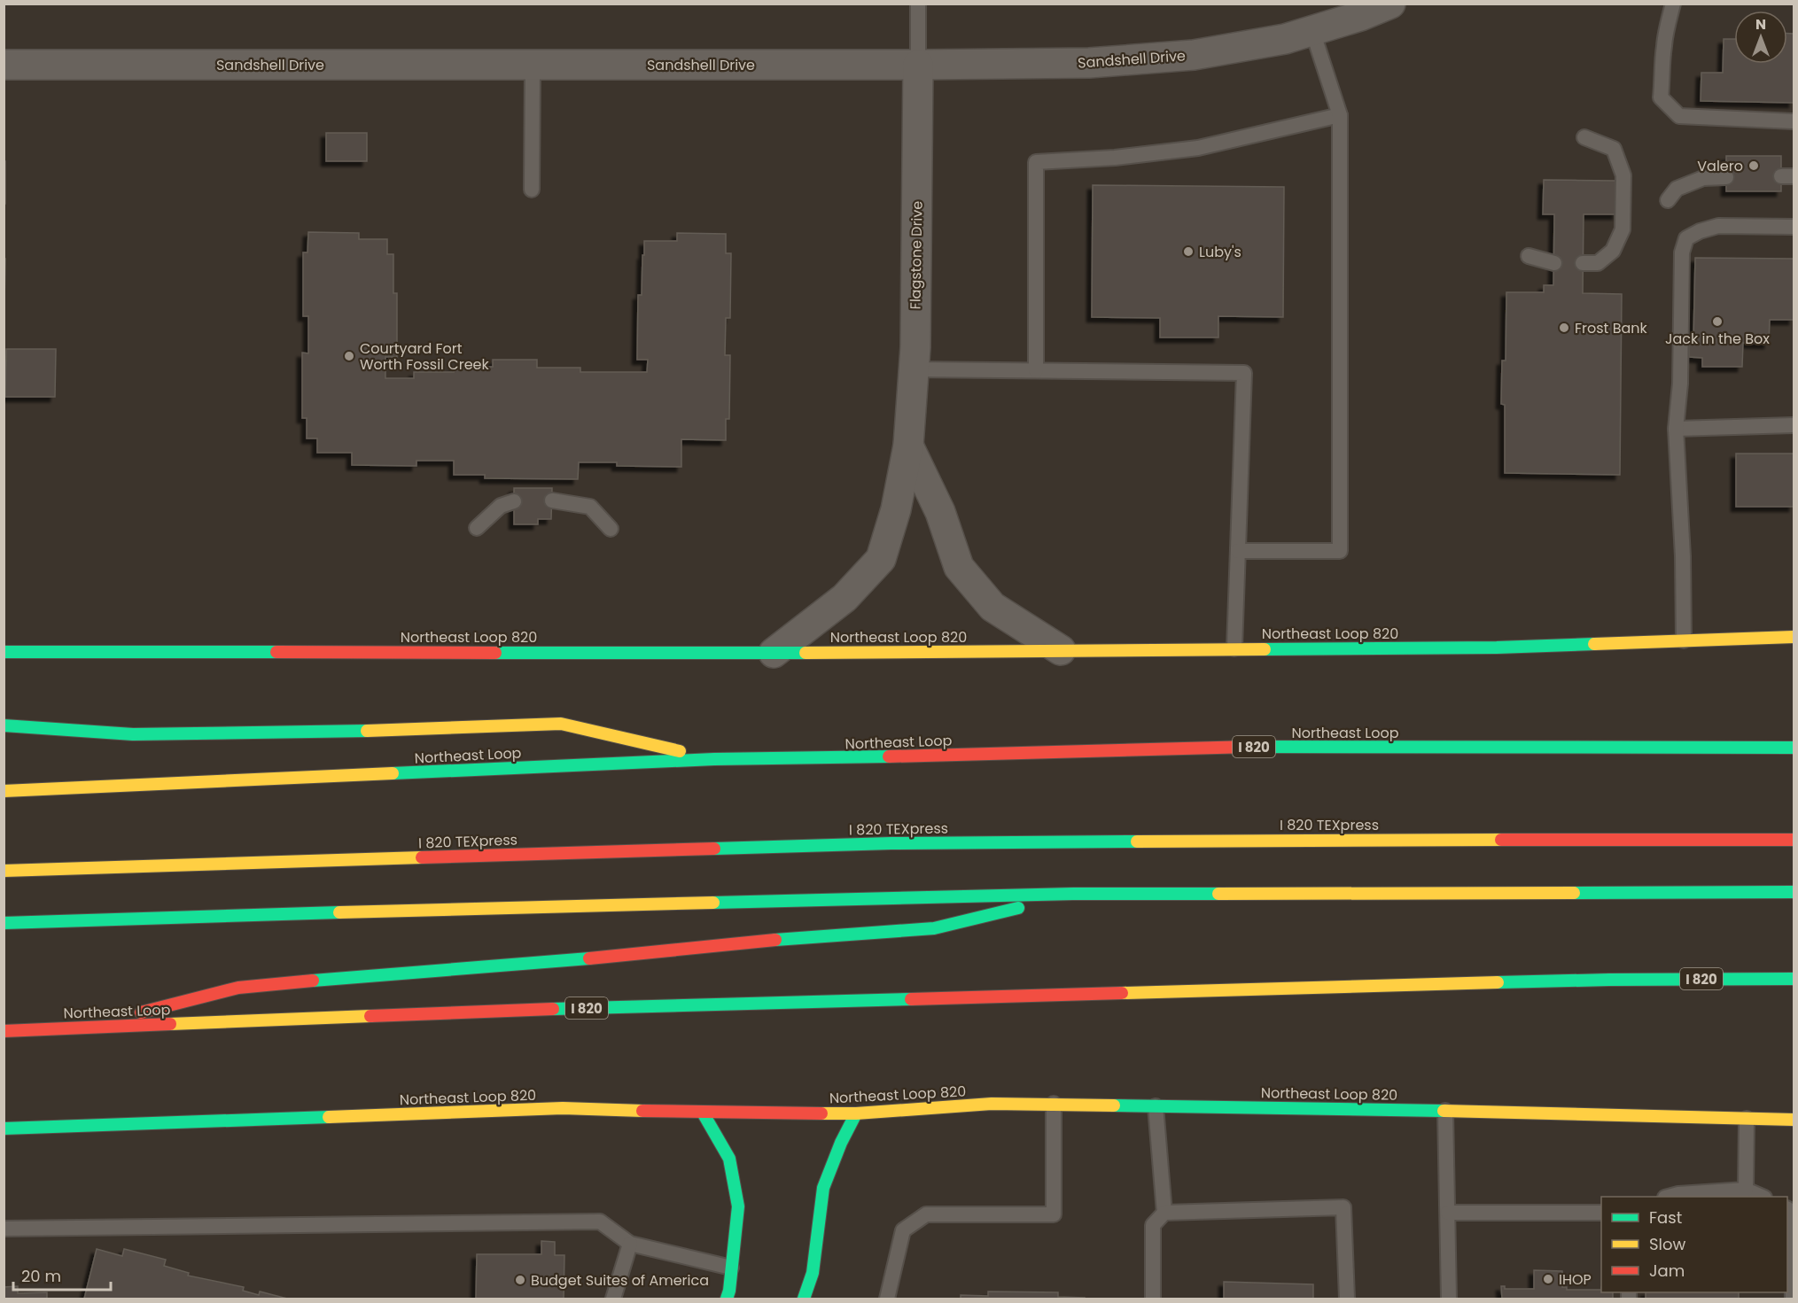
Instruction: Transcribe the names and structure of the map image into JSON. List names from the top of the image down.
{
  "streets": {
    "main road": [
      "Northeast Loop 820",
      "Northeast Loop",
      "I 820",
      "I 820 TEXpress"
    ],
    "street": ["Sandshell Drive", "Flagstone Drive"]
  },
  "crossings": [
    ["Sandshell Drive", "Flagstone Drive"],
    ["Flagstone Drive", "Northeast Loop 820"]
  ],
  "places": [
    "Valero",
    "Luby's",
    "Jack in the Box",
    "Frost Bank",
    "Courtyard Fort Worth Fossil Creek",
    "IHOP",
    "Budget Suites of America"
  ],
  "legend": ["Fast", "Slow", "Jam"],
  "scale_bar": "20 m",
  "north": "top"
}
